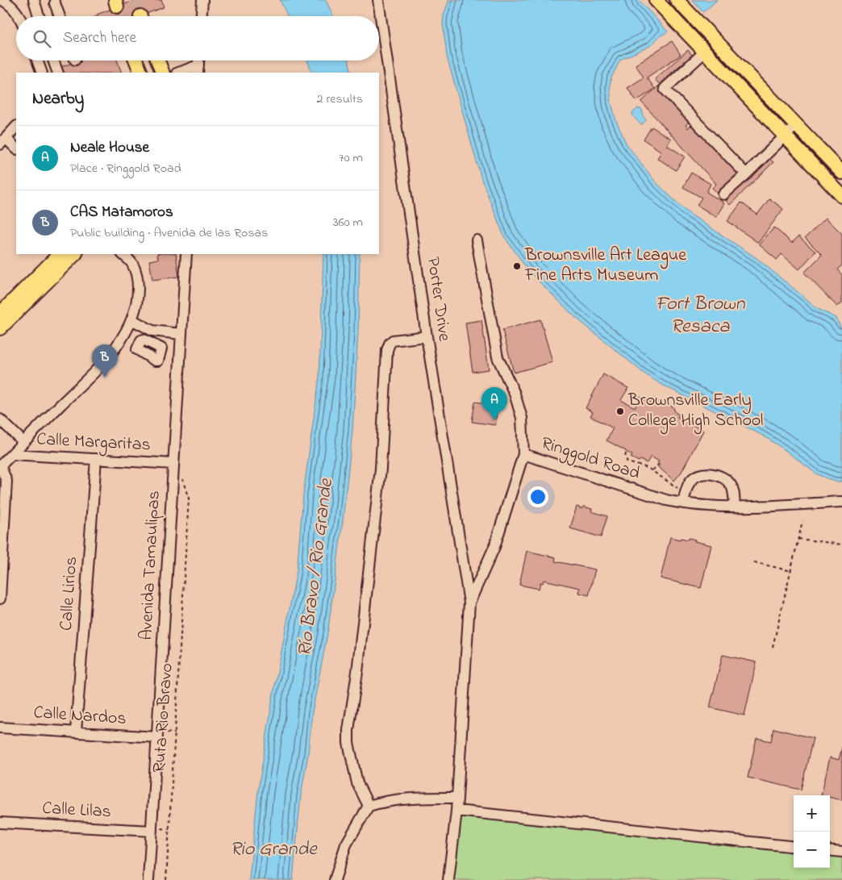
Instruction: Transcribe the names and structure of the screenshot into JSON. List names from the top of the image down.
{
  "streets": {
    "street": [
      "Porter Drive",
      "Calle Margaritas",
      "Ringgold Road",
      "Avenida Tamaulipas",
      "Calle Lirios",
      "Calle Nardos",
      "Calle Lilas"
    ],
    "path": ["Ruta Rio Bravo"]
  },
  "crossings": [
    ["Calle Margaritas", "Avenida Tamaulipas"],
    ["Calle Margaritas", "Calle Lirios"],
    ["Avenida Tamaulipas", "Calle Nardos"],
    ["Avenida Tamaulipas", "Calle Lilas"],
    ["Calle Lirios", "Calle Nardos"]
  ],
  "water": ["Fort Brown Resaca", "Río Bravo / Rio Grande", "Rio Grande"],
  "places": ["Brownsville Art League Fine Arts Museum", "Brownsville Early College High School"],
  "page": {
    "search": "Search here",
    "heading": ["Nearby", "2 results"],
    "list": [
      {
        "mark": "A",
        "name": "Neale House",
        "note": "Place · Ringgold Road",
        "value": "70 m"
      },
      {
        "mark": "B",
        "name": "CAS Matamoros",
        "note": "Public building · Avenida de las Rosas",
        "value": "360 m"
      }
    ],
    "pins": ["B", "A"],
    "map_buttons": ["+", "−"]
  }
}
